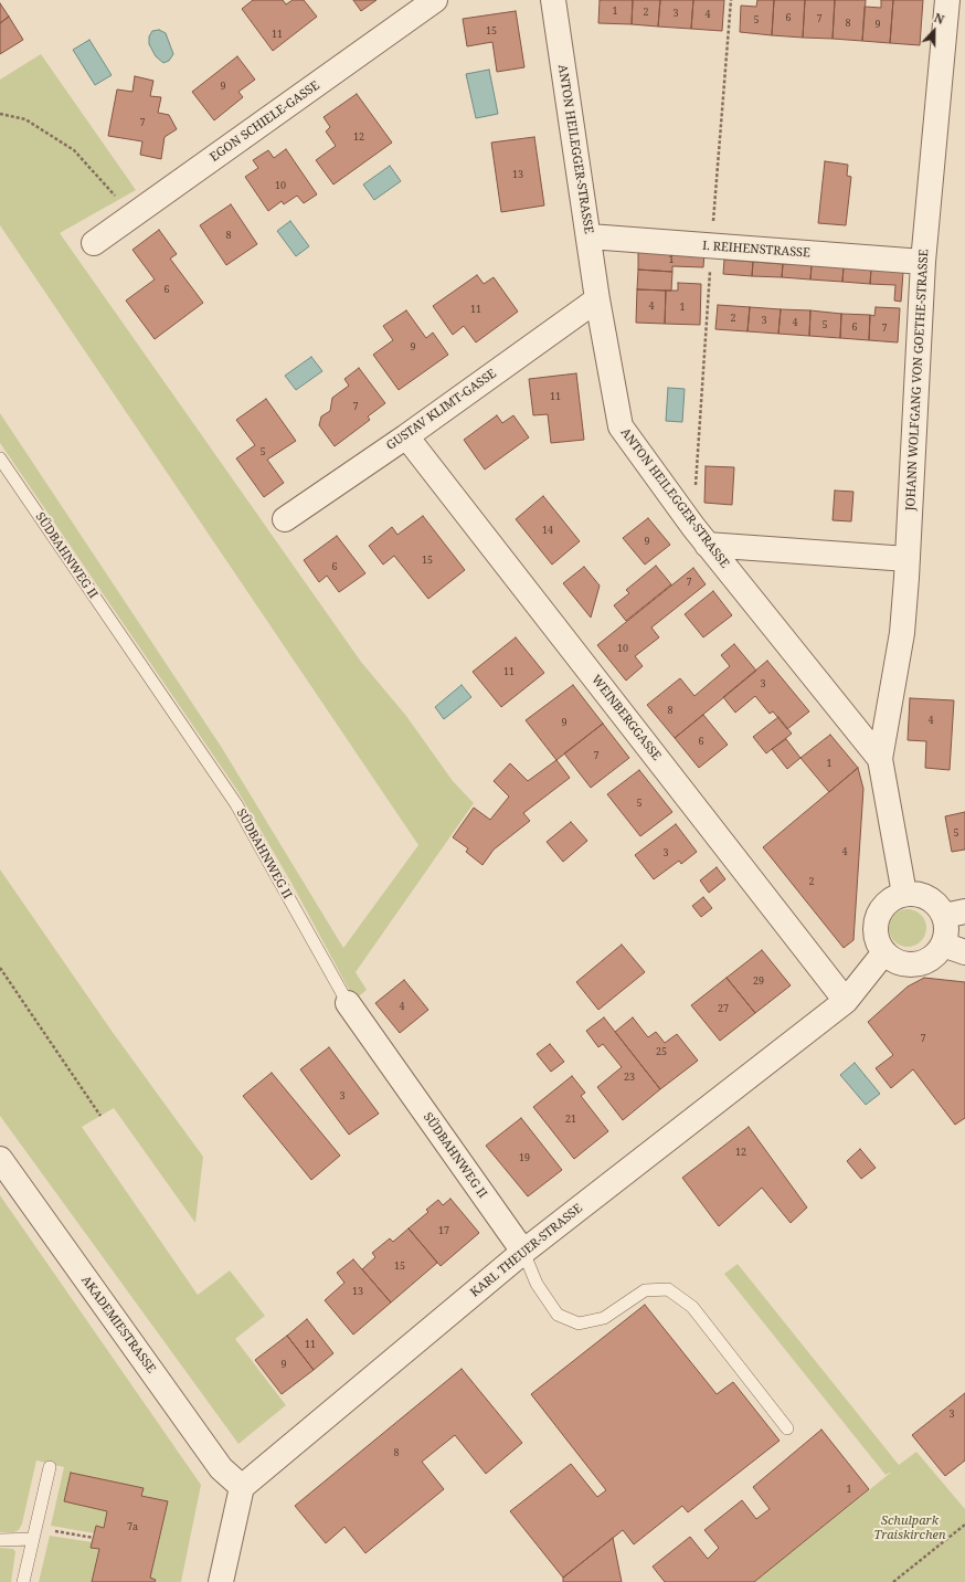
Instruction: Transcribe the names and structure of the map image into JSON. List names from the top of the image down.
{
  "streets": {
    "street": [
      "EGON SCHIELE-GASSE",
      "ANTON HEILEGGER-STRASSE",
      "I. REIHENSTRASSE",
      "JOHANN WOLFGANG VON GOETHE-STRASSE",
      "GUSTAV KLIMT-GASSE",
      "SÜDBAHNWEG II",
      "WEINBERGGASSE",
      "KARL THEUER-STRASSE",
      "AKADEMIESTRASSE"
    ]
  },
  "crossings": [
    ["ANTON HEILEGGER-STRASSE", "I. REIHENSTRASSE"],
    ["ANTON HEILEGGER-STRASSE", "JOHANN WOLFGANG VON GOETHE-STRASSE"],
    ["ANTON HEILEGGER-STRASSE", "GUSTAV KLIMT-GASSE"],
    ["ANTON HEILEGGER-STRASSE", "KARL THEUER-STRASSE"],
    ["I. REIHENSTRASSE", "JOHANN WOLFGANG VON GOETHE-STRASSE"],
    ["GUSTAV KLIMT-GASSE", "WEINBERGGASSE"],
    ["SÜDBAHNWEG II", "KARL THEUER-STRASSE"],
    ["WEINBERGGASSE", "KARL THEUER-STRASSE"],
    ["KARL THEUER-STRASSE", "AKADEMIESTRASSE"]
  ],
  "parks": ["Schulpark Traiskirchen"],
  "house_numbers": [
    "1",
    "2",
    "3",
    "4",
    "6",
    "7",
    "5",
    "8",
    "9",
    "15",
    "11",
    "9",
    "7",
    "12",
    "13",
    "10",
    "8",
    "1",
    "6",
    "4",
    "1",
    "11",
    "2",
    "3",
    "4",
    "5",
    "6",
    "7",
    "9",
    "11",
    "7",
    "5",
    "14",
    "9",
    "15",
    "6",
    "7",
    "10",
    "11",
    "3",
    "8",
    "4",
    "9",
    "6",
    "7",
    "1",
    "5",
    "5",
    "4",
    "3",
    "2",
    "29",
    "4",
    "27",
    "7",
    "25",
    "23",
    "3",
    "21",
    "12",
    "19",
    "17",
    "15",
    "13",
    "11",
    "9",
    "3",
    "8",
    "1",
    "7a"
  ],
  "north": "top"
}
